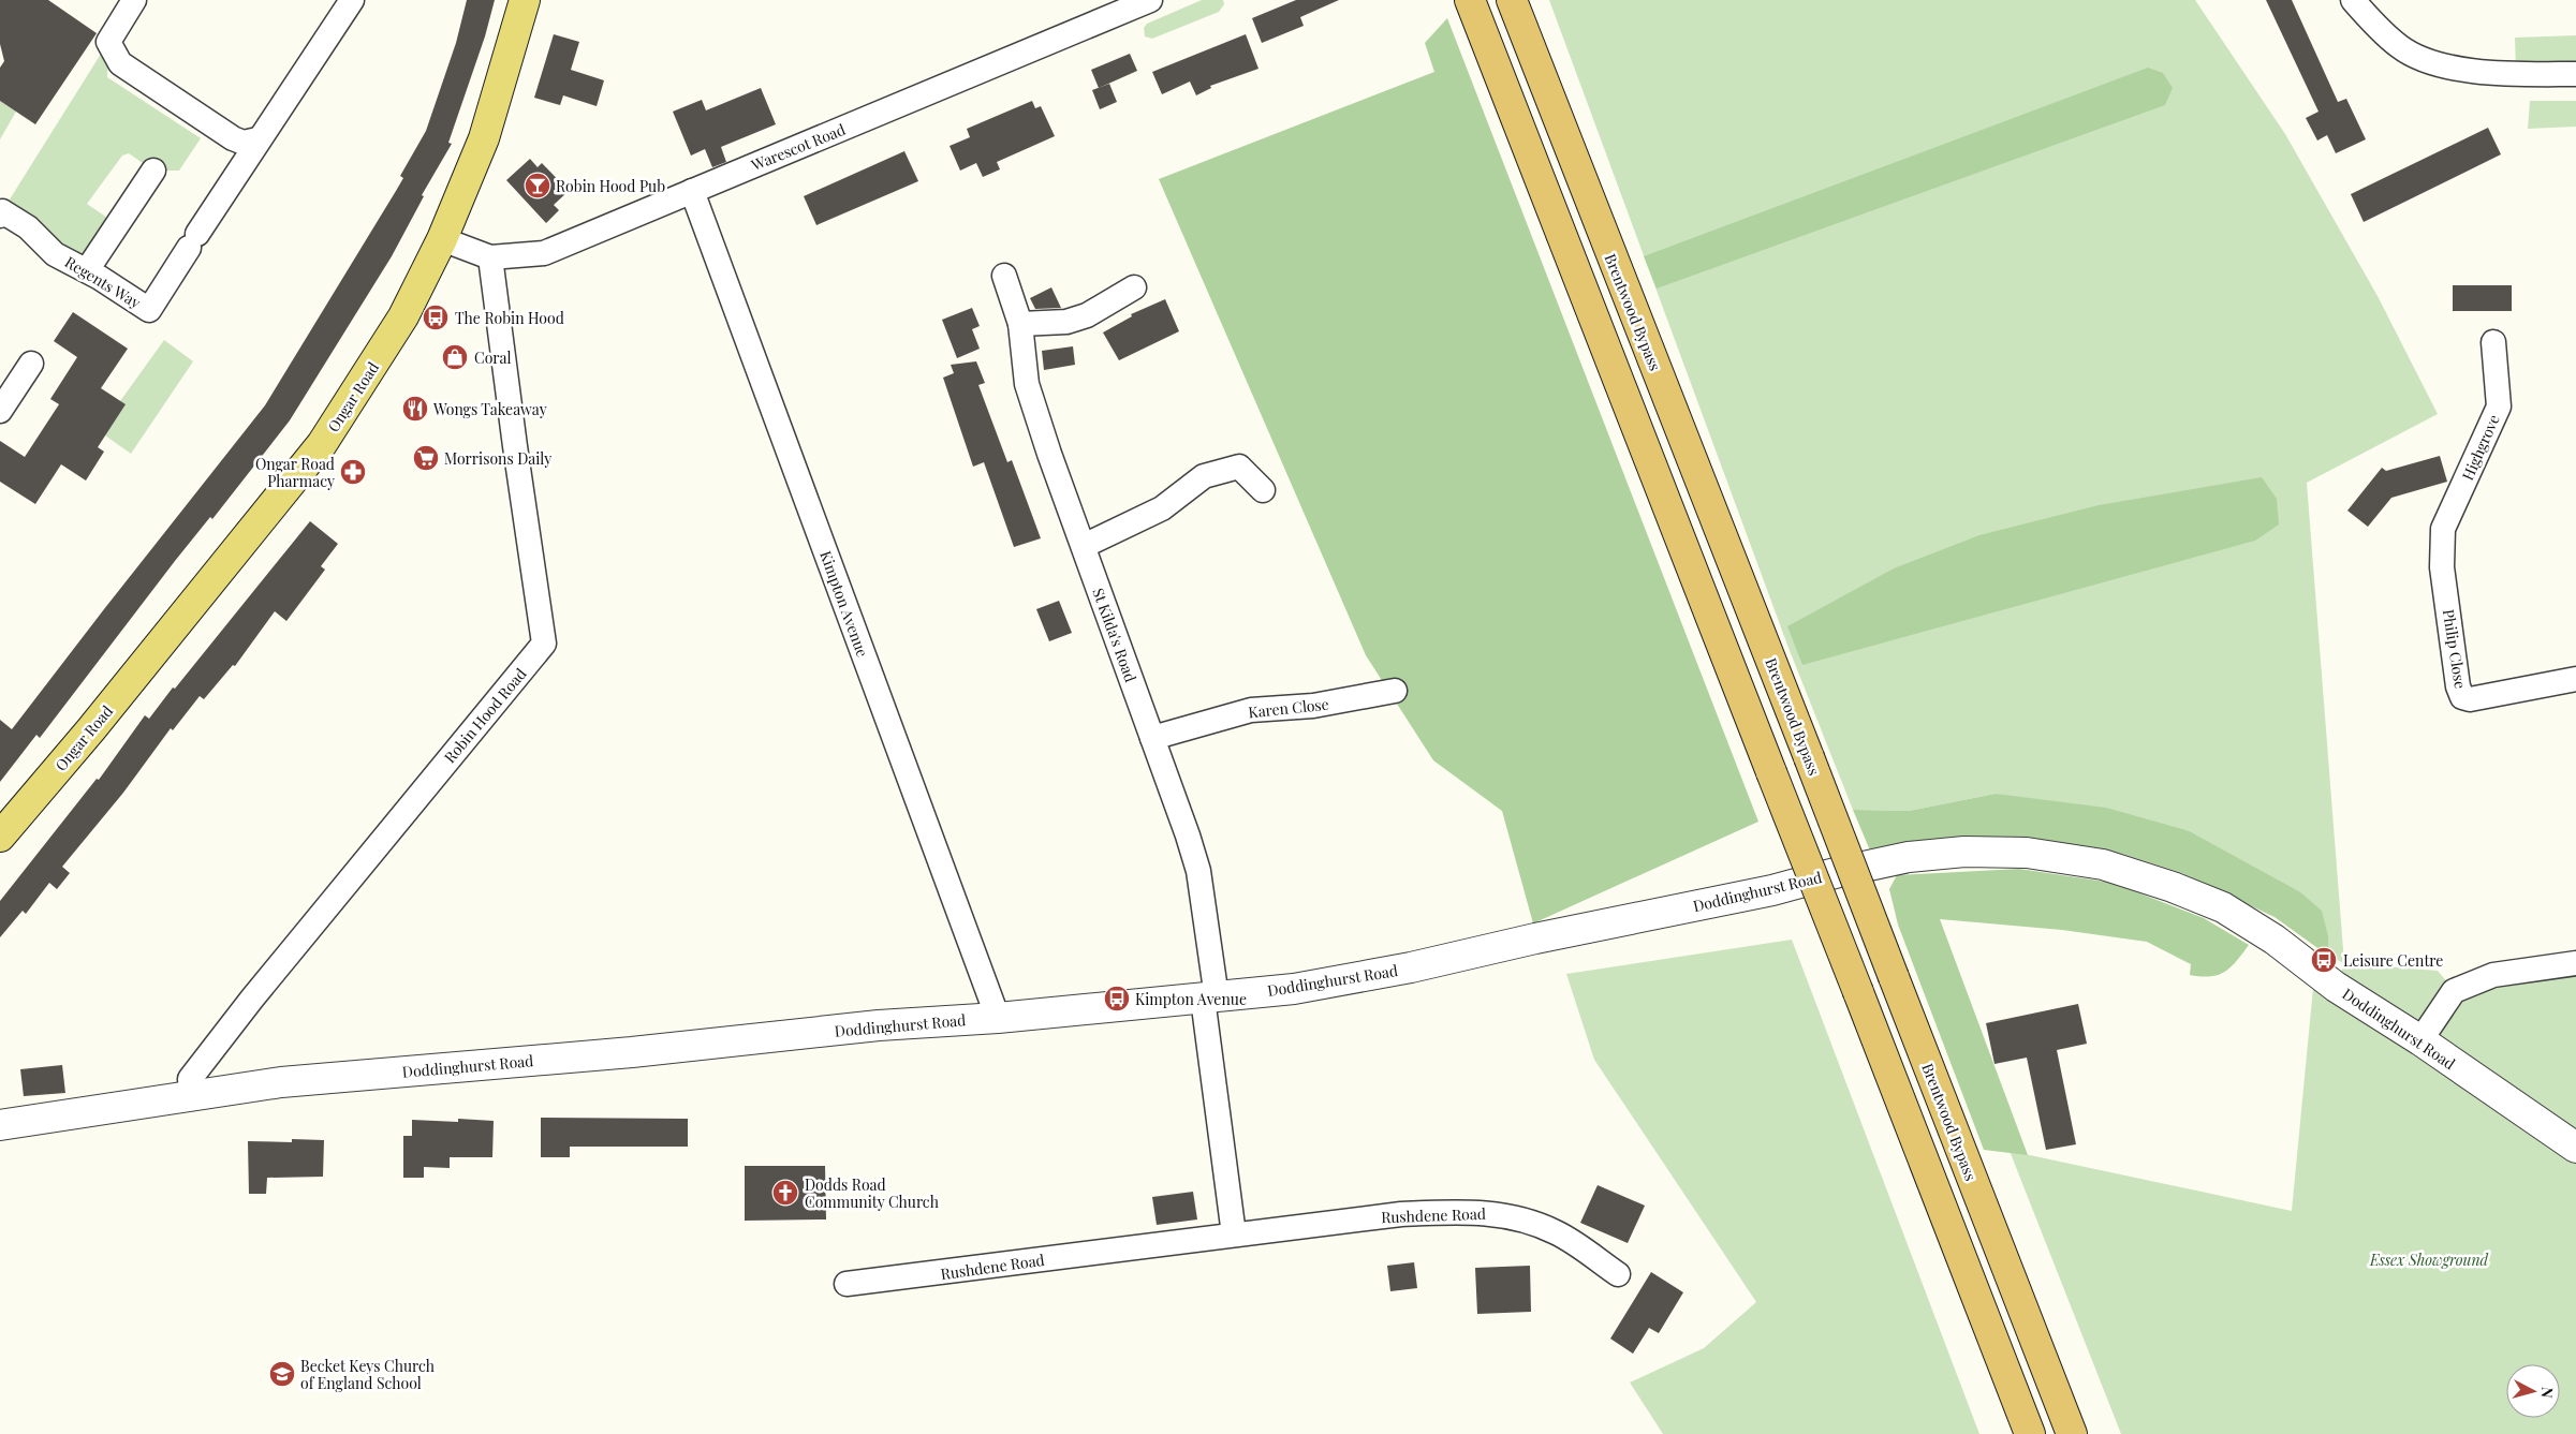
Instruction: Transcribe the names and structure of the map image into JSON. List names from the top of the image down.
{
  "streets": {
    "highway": ["Brentwood Bypass"],
    "main road": ["Ongar Road"],
    "street": [
      "Warescot Road",
      "Regents Way",
      "Highgrove",
      "Kimpton Avenue",
      "St Kilda's Road",
      "Philip Close",
      "Karen Close",
      "Robin Hood Road",
      "Doddinghurst Road",
      "Rushdene Road"
    ]
  },
  "crossings": [
    ["Warescot Road", "Ongar Road"],
    ["Warescot Road", "Kimpton Avenue"],
    ["Warescot Road", "Robin Hood Road"],
    ["Highgrove", "Philip Close"],
    ["Kimpton Avenue", "Doddinghurst Road"],
    ["St Kilda's Road", "Karen Close"],
    ["St Kilda's Road", "Doddinghurst Road"],
    ["Robin Hood Road", "Doddinghurst Road"]
  ],
  "parks": ["Essex Showground"],
  "places": {
    "bar": ["Robin Hood Pub"],
    "bus stop": ["The Robin Hood", "Leisure Centre", "Kimpton Avenue"],
    "shop": ["Coral"],
    "restaurant": ["Wongs Takeaway"],
    "supermarket": ["Morrisons Daily"],
    "pharmacy": ["Ongar Road Pharmacy"],
    "church": ["Dodds Road Community Church"],
    "school or university": ["Becket Keys Church of England School"]
  },
  "north": "right"
}
